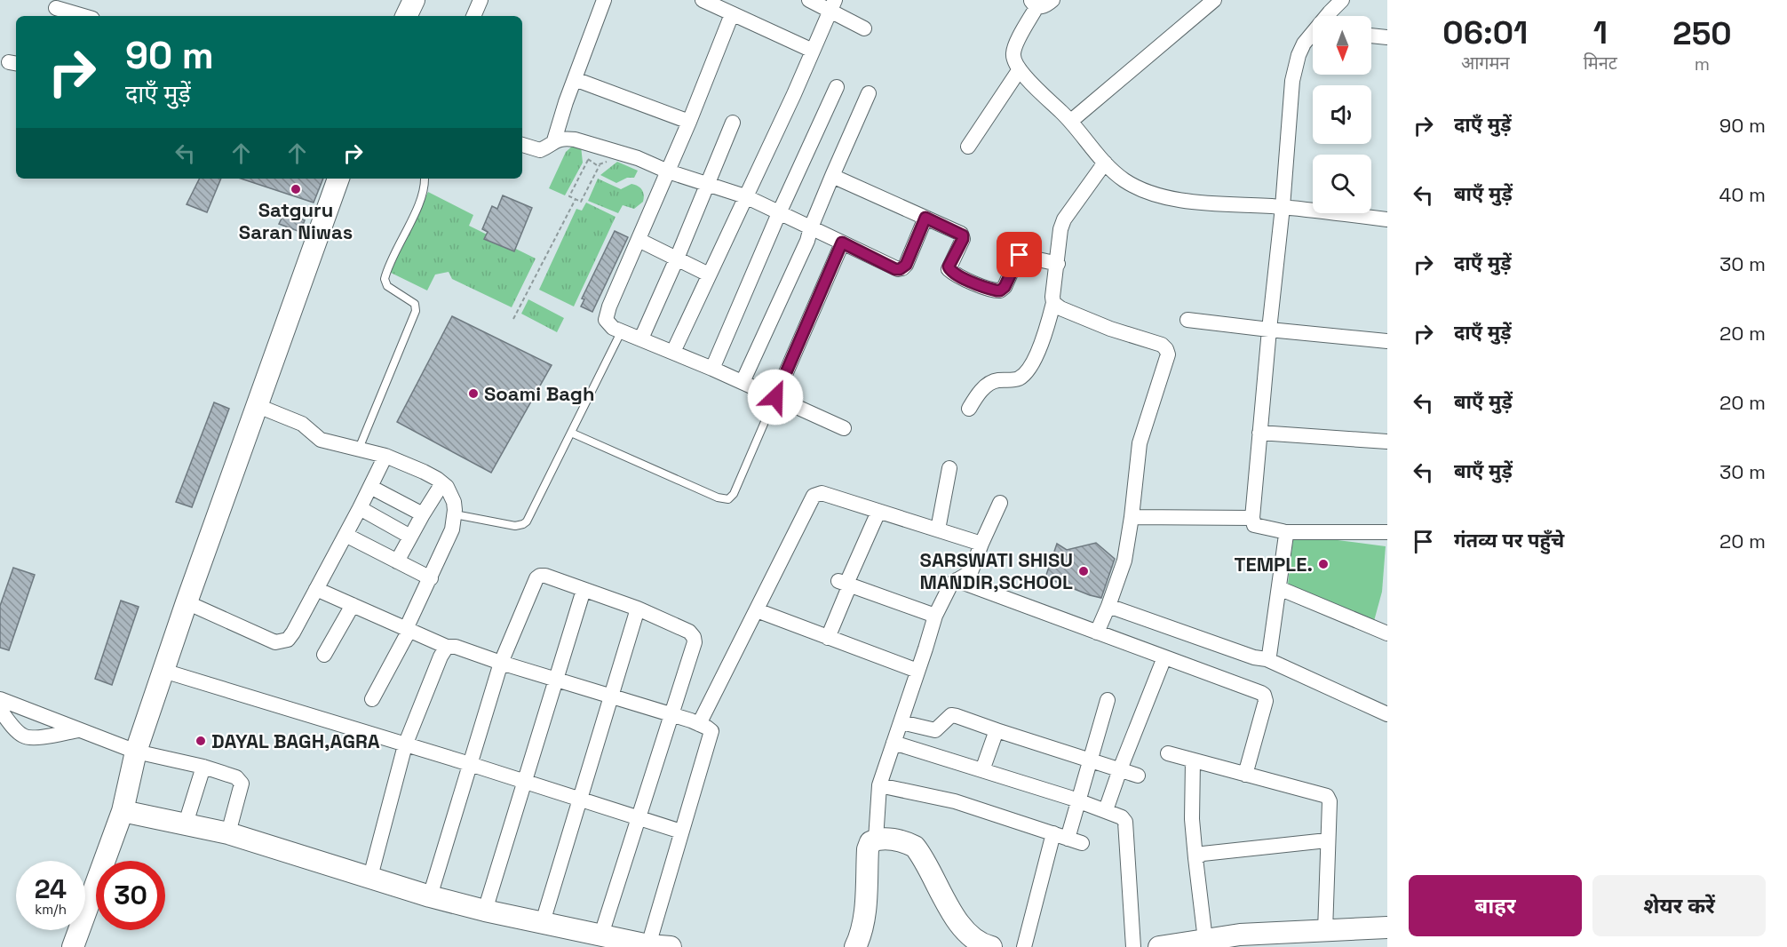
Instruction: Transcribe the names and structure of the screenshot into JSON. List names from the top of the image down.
{
  "places": [
    "Satguru Saran Niwas",
    "Soami Bagh",
    "TEMPLE.",
    "SARSWATI SHISU MANDIR,SCHOOL",
    "DAYAL BAGH,AGRA"
  ],
  "north": "bottom",
  "page": {
    "eta": [
      "06:01",
      "आगमन",
      "1",
      "मिनट",
      "250",
      "m"
    ],
    "turn": ["90 m", "दाएँ मुड़ें"],
    "list": [
      {
        "name": "दाएँ मुड़ें",
        "value": "90 m"
      },
      {
        "name": "बाएँ मुड़ें",
        "value": "40 m"
      },
      {
        "name": "दाएँ मुड़ें",
        "value": "30 m"
      },
      {
        "name": "दाएँ मुड़ें",
        "value": "20 m"
      },
      {
        "name": "बाएँ मुड़ें",
        "value": "20 m"
      },
      {
        "name": "बाएँ मुड़ें",
        "value": "30 m"
      },
      {
        "name": "गंतव्य पर पहुँचे",
        "value": "20 m"
      }
    ],
    "speed": "24 km/h",
    "limit": "30",
    "buttons": ["बाहर", "शेयर करें"]
  }
}
